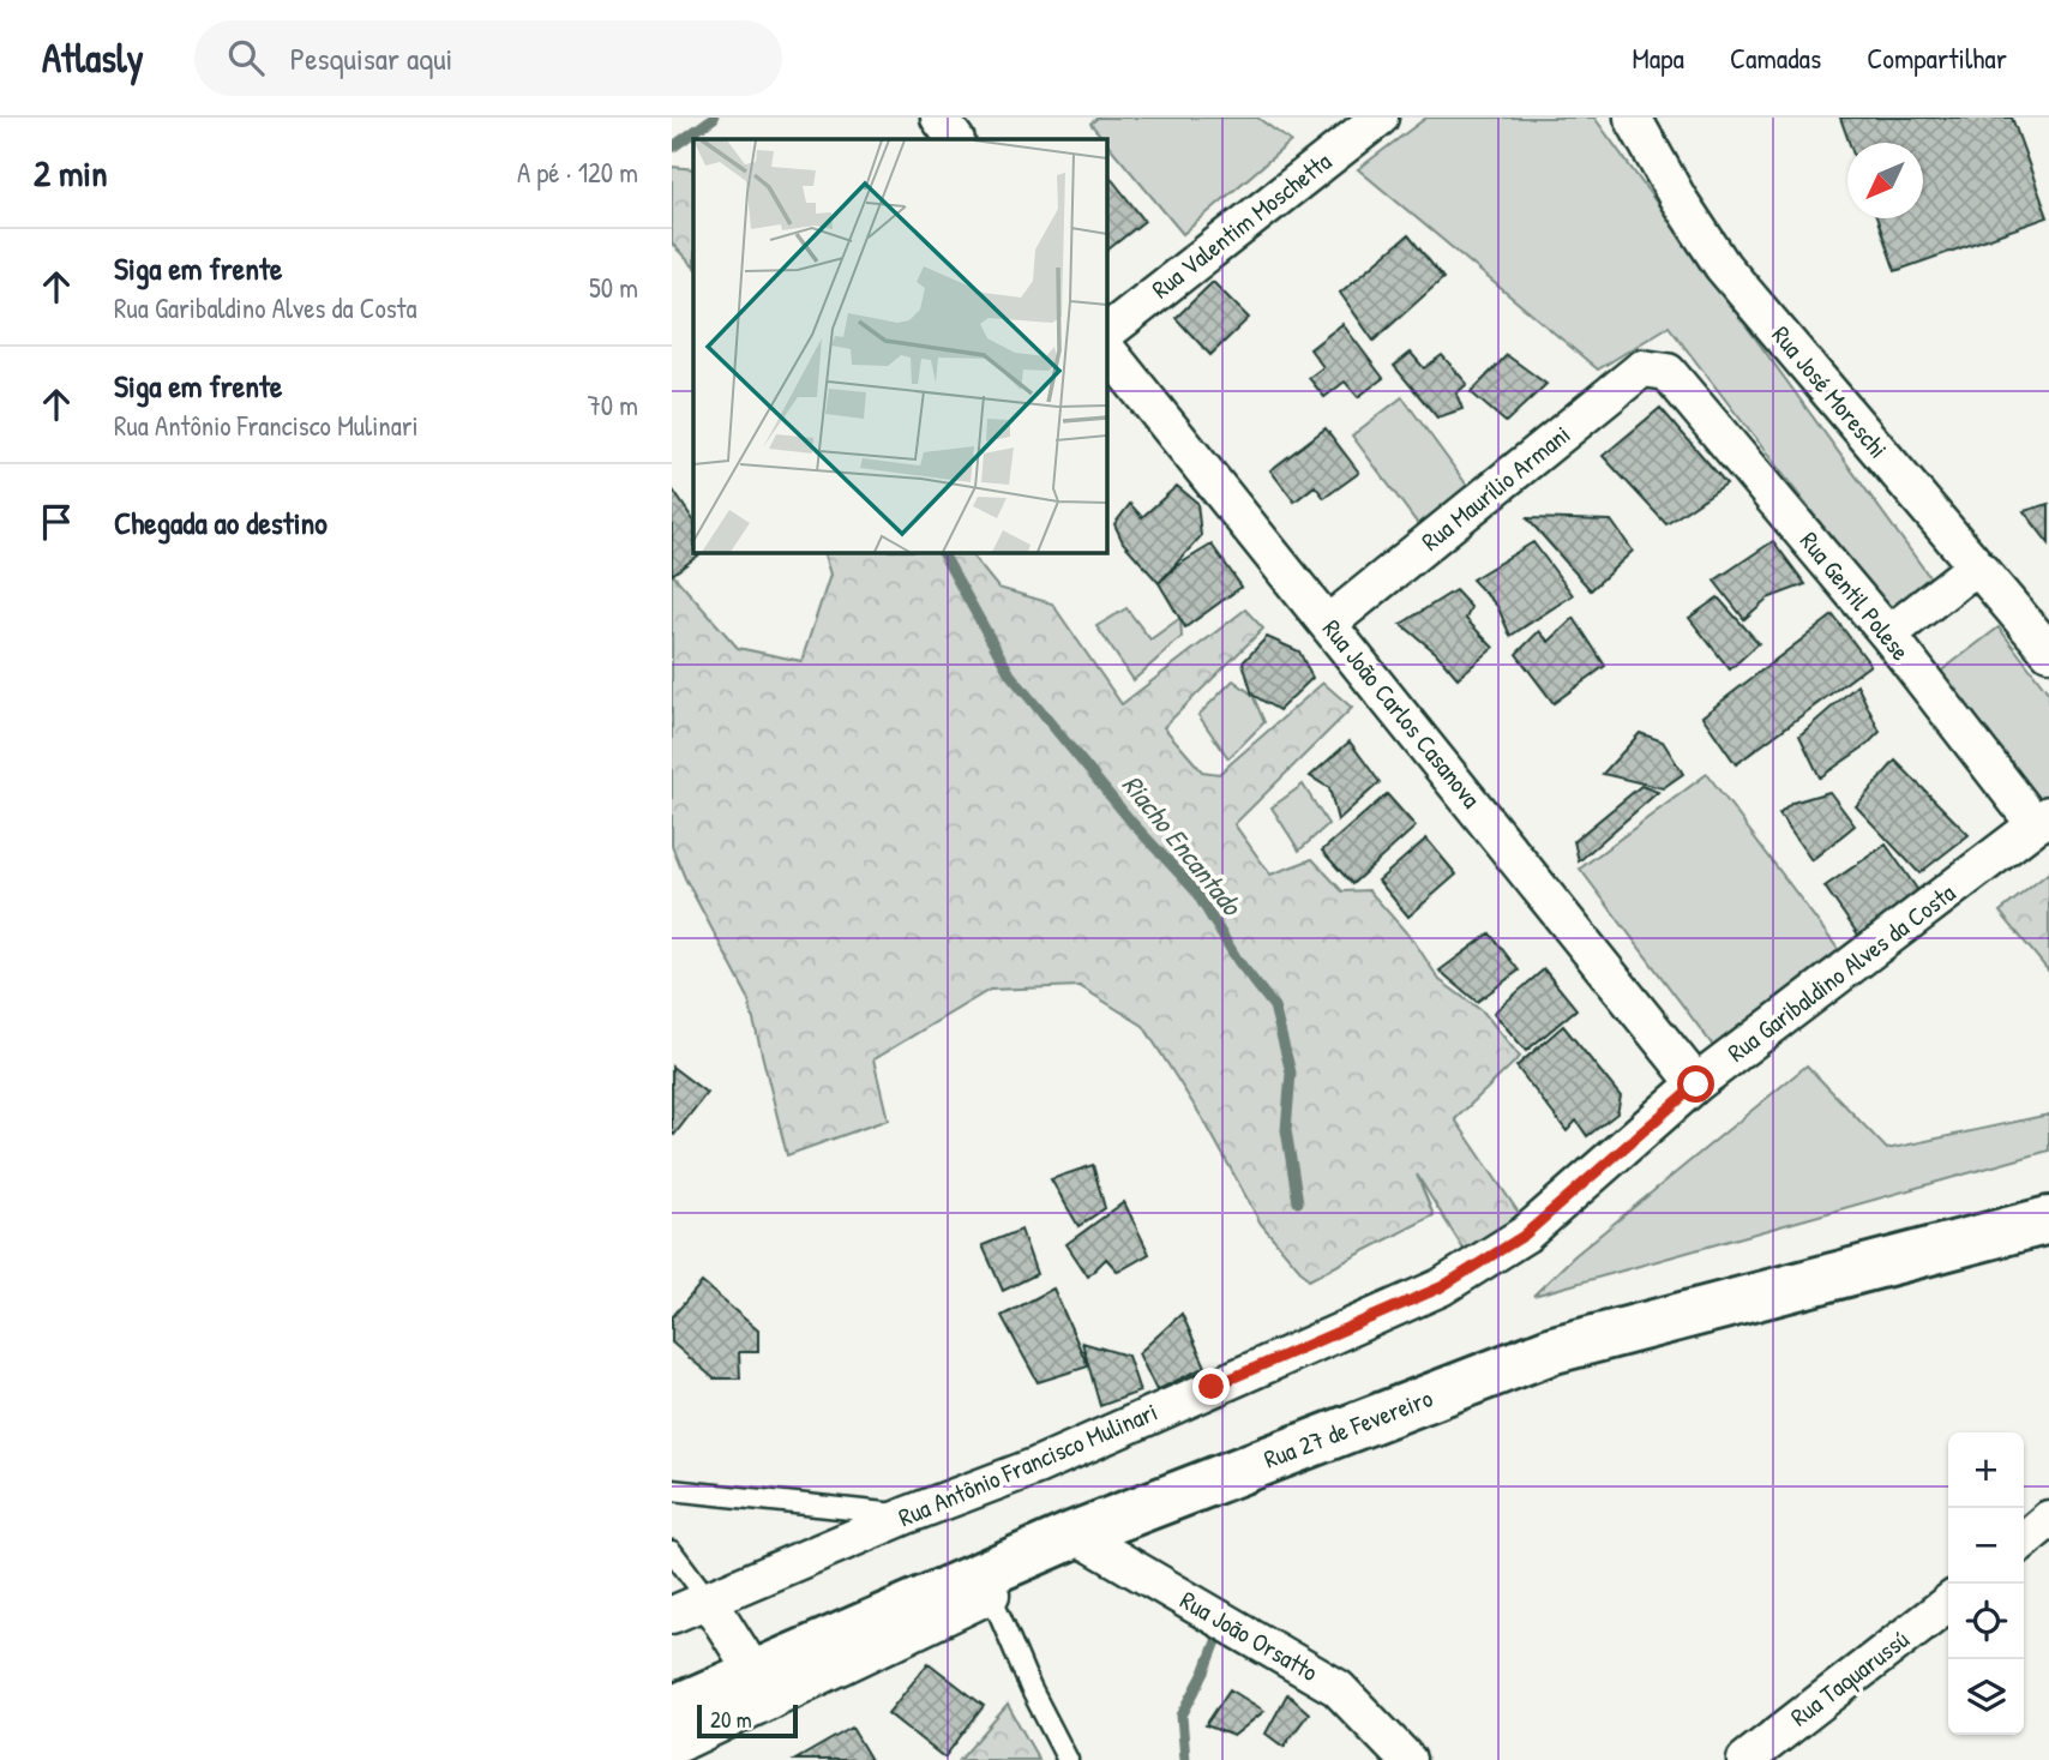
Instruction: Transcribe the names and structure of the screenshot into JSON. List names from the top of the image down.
{
  "streets": {
    "main road": ["Rua 27 de Fevereiro"],
    "street": [
      "Rua Valentim Moschetta",
      "Rua José Moreschi",
      "Rua Maurílio Armani",
      "Rua Gentil Polese",
      "Rua João Carlos Casanova",
      "Rua Garibaldino Alves da Costa",
      "Rua Antônio Francisco Mulinari",
      "Rua João Orsatto",
      "Rua Taquarussú"
    ]
  },
  "crossings": [
    ["Rua Maurílio Armani", "Rua Gentil Polese"],
    ["Rua Maurílio Armani", "Rua João Carlos Casanova"],
    ["Rua Gentil Polese", "Rua Garibaldino Alves da Costa"],
    ["Rua João Carlos Casanova", "Rua Garibaldino Alves da Costa"],
    ["Rua Garibaldino Alves da Costa", "Rua Antônio Francisco Mulinari"],
    ["Rua 27 de Fevereiro", "Rua João Orsatto"]
  ],
  "water": ["Riacho Encantado"],
  "scale_bar": "20 m",
  "north": "bottom left",
  "page": {
    "header": "Atlasly",
    "search": "Pesquisar aqui",
    "nav": ["Mapa", "Camadas", "Compartilhar"],
    "heading": ["2 min", "A pé · 120 m"],
    "list": [
      ["Siga em frente", "Rua Garibaldino Alves da Costa", "50 m"],
      ["Siga em frente", "Rua Antônio Francisco Mulinari", "70 m"],
      "Chegada ao destino"
    ],
    "map_buttons": ["+", "−"],
    "scale": "20 m"
  }
}
